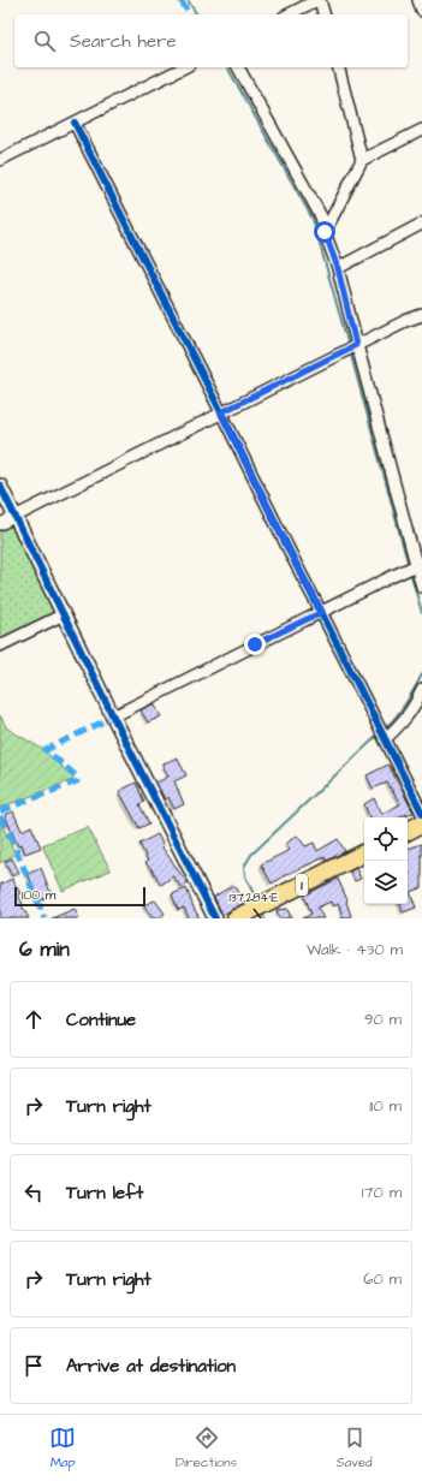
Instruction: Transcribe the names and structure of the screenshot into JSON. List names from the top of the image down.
{
  "streets": {
    "main road": ["1"]
  },
  "scale_bar": "100 m",
  "page": {
    "search": "Search here",
    "scale": "100 m",
    "heading": ["6 min", "Walk · 430 m"],
    "list": [
      ["Continue", "90 m"],
      ["Turn right", "110 m"],
      ["Turn left", "170 m"],
      ["Turn right", "60 m"],
      "Arrive at destination"
    ],
    "nav": ["Map", "Directions", "Saved"]
  },
  "coordinates": ["137.284°E"]
}
